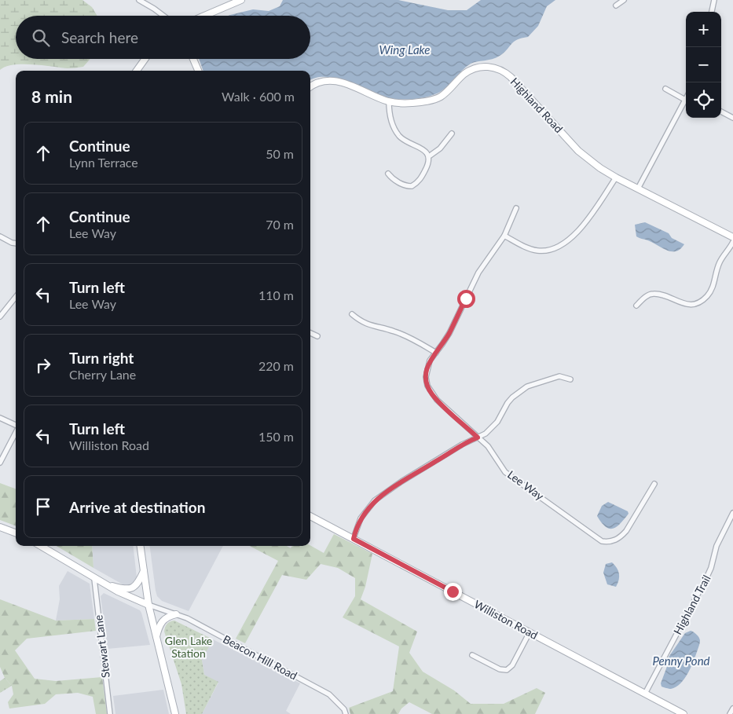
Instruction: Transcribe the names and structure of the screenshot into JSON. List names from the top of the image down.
{
  "streets": {
    "main road": ["Highland Road", "Williston Road"],
    "street": [
      "Lee Way",
      "Highland Trail",
      "Stewart Lane",
      "Beacon Hill Road"
    ]
  },
  "crossings": [
    ["Highland Trail", "Williston Road"]
  ],
  "water": ["Wing Lake", "Penny Pond"],
  "parks": ["Glen Lake Station"],
  "page": {
    "map_buttons": ["+", "−"],
    "search": "Search here",
    "heading": ["8 min", "Walk · 600 m"],
    "list": [
      ["Continue", "Lynn Terrace", "50 m"],
      ["Continue", "Lee Way", "70 m"],
      ["Turn left", "Lee Way", "110 m"],
      ["Turn right", "Cherry Lane", "220 m"],
      ["Turn left", "Williston Road", "150 m"],
      "Arrive at destination"
    ]
  }
}
